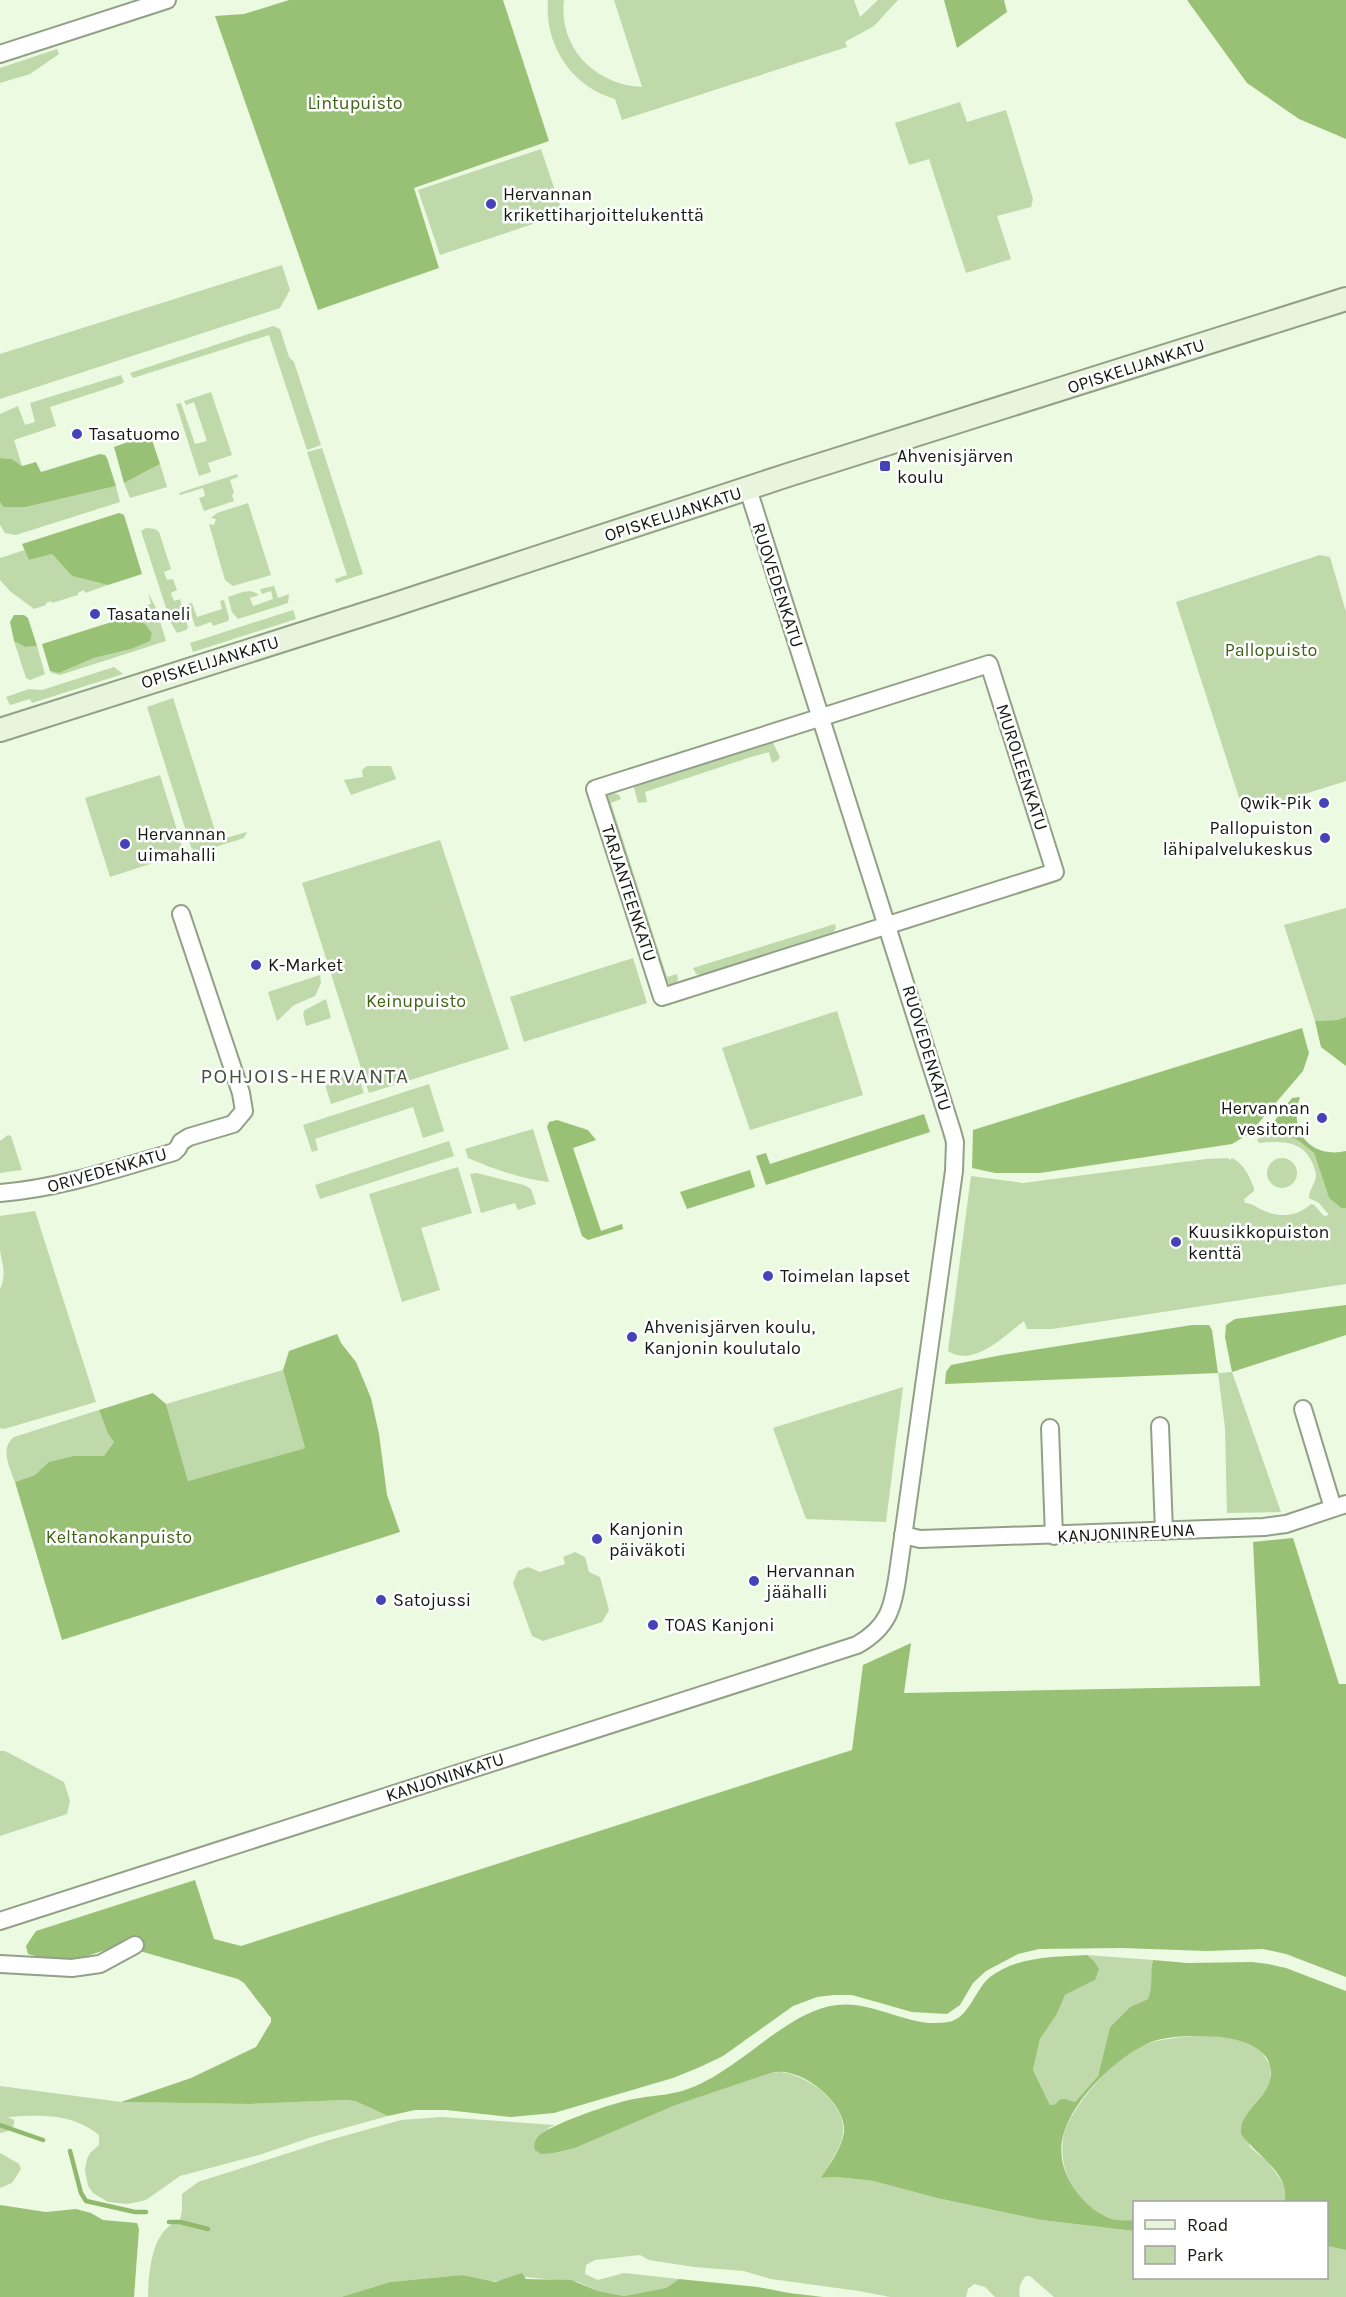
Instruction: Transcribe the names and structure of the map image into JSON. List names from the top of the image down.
{
  "streets": {
    "main road": ["OPISKELIJANKATU"],
    "street": [
      "RUOVEDENKATU",
      "MUROLEENKATU",
      "TARJANTEENKATU",
      "ORIVEDENKATU",
      "KANJONINREUNA",
      "KANJONINKATU"
    ]
  },
  "crossings": [
    ["OPISKELIJANKATU", "RUOVEDENKATU"],
    ["RUOVEDENKATU", "MUROLEENKATU"],
    ["RUOVEDENKATU", "TARJANTEENKATU"],
    ["RUOVEDENKATU", "KANJONINREUNA"],
    ["RUOVEDENKATU", "KANJONINKATU"],
    ["MUROLEENKATU", "TARJANTEENKATU"]
  ],
  "districts": ["POHJOIS-HERVANTA"],
  "parks": [
    "Lintupuisto",
    "Pallopuisto",
    "Keinupuisto",
    "Keltanokanpuisto"
  ],
  "places": {
    "other": [
      "Hervannan krikettiharjoittelukenttä",
      "Tasatuomo",
      "Tasataneli",
      "Qwik-Pik",
      "Pallopuiston lähipalvelukeskus",
      "Hervannan uimahalli",
      "K-Market",
      "Hervannan vesitorni",
      "Kuusikkopuiston kenttä",
      "Toimelan lapset",
      "Ahvenisjärven koulu, Kanjonin koulutalo",
      "Kanjonin päiväkoti",
      "Hervannan jäähalli",
      "Satojussi",
      "TOAS Kanjoni"
    ],
    "transit": ["Ahvenisjärven koulu"]
  },
  "legend": ["Road", "Park"]
}
